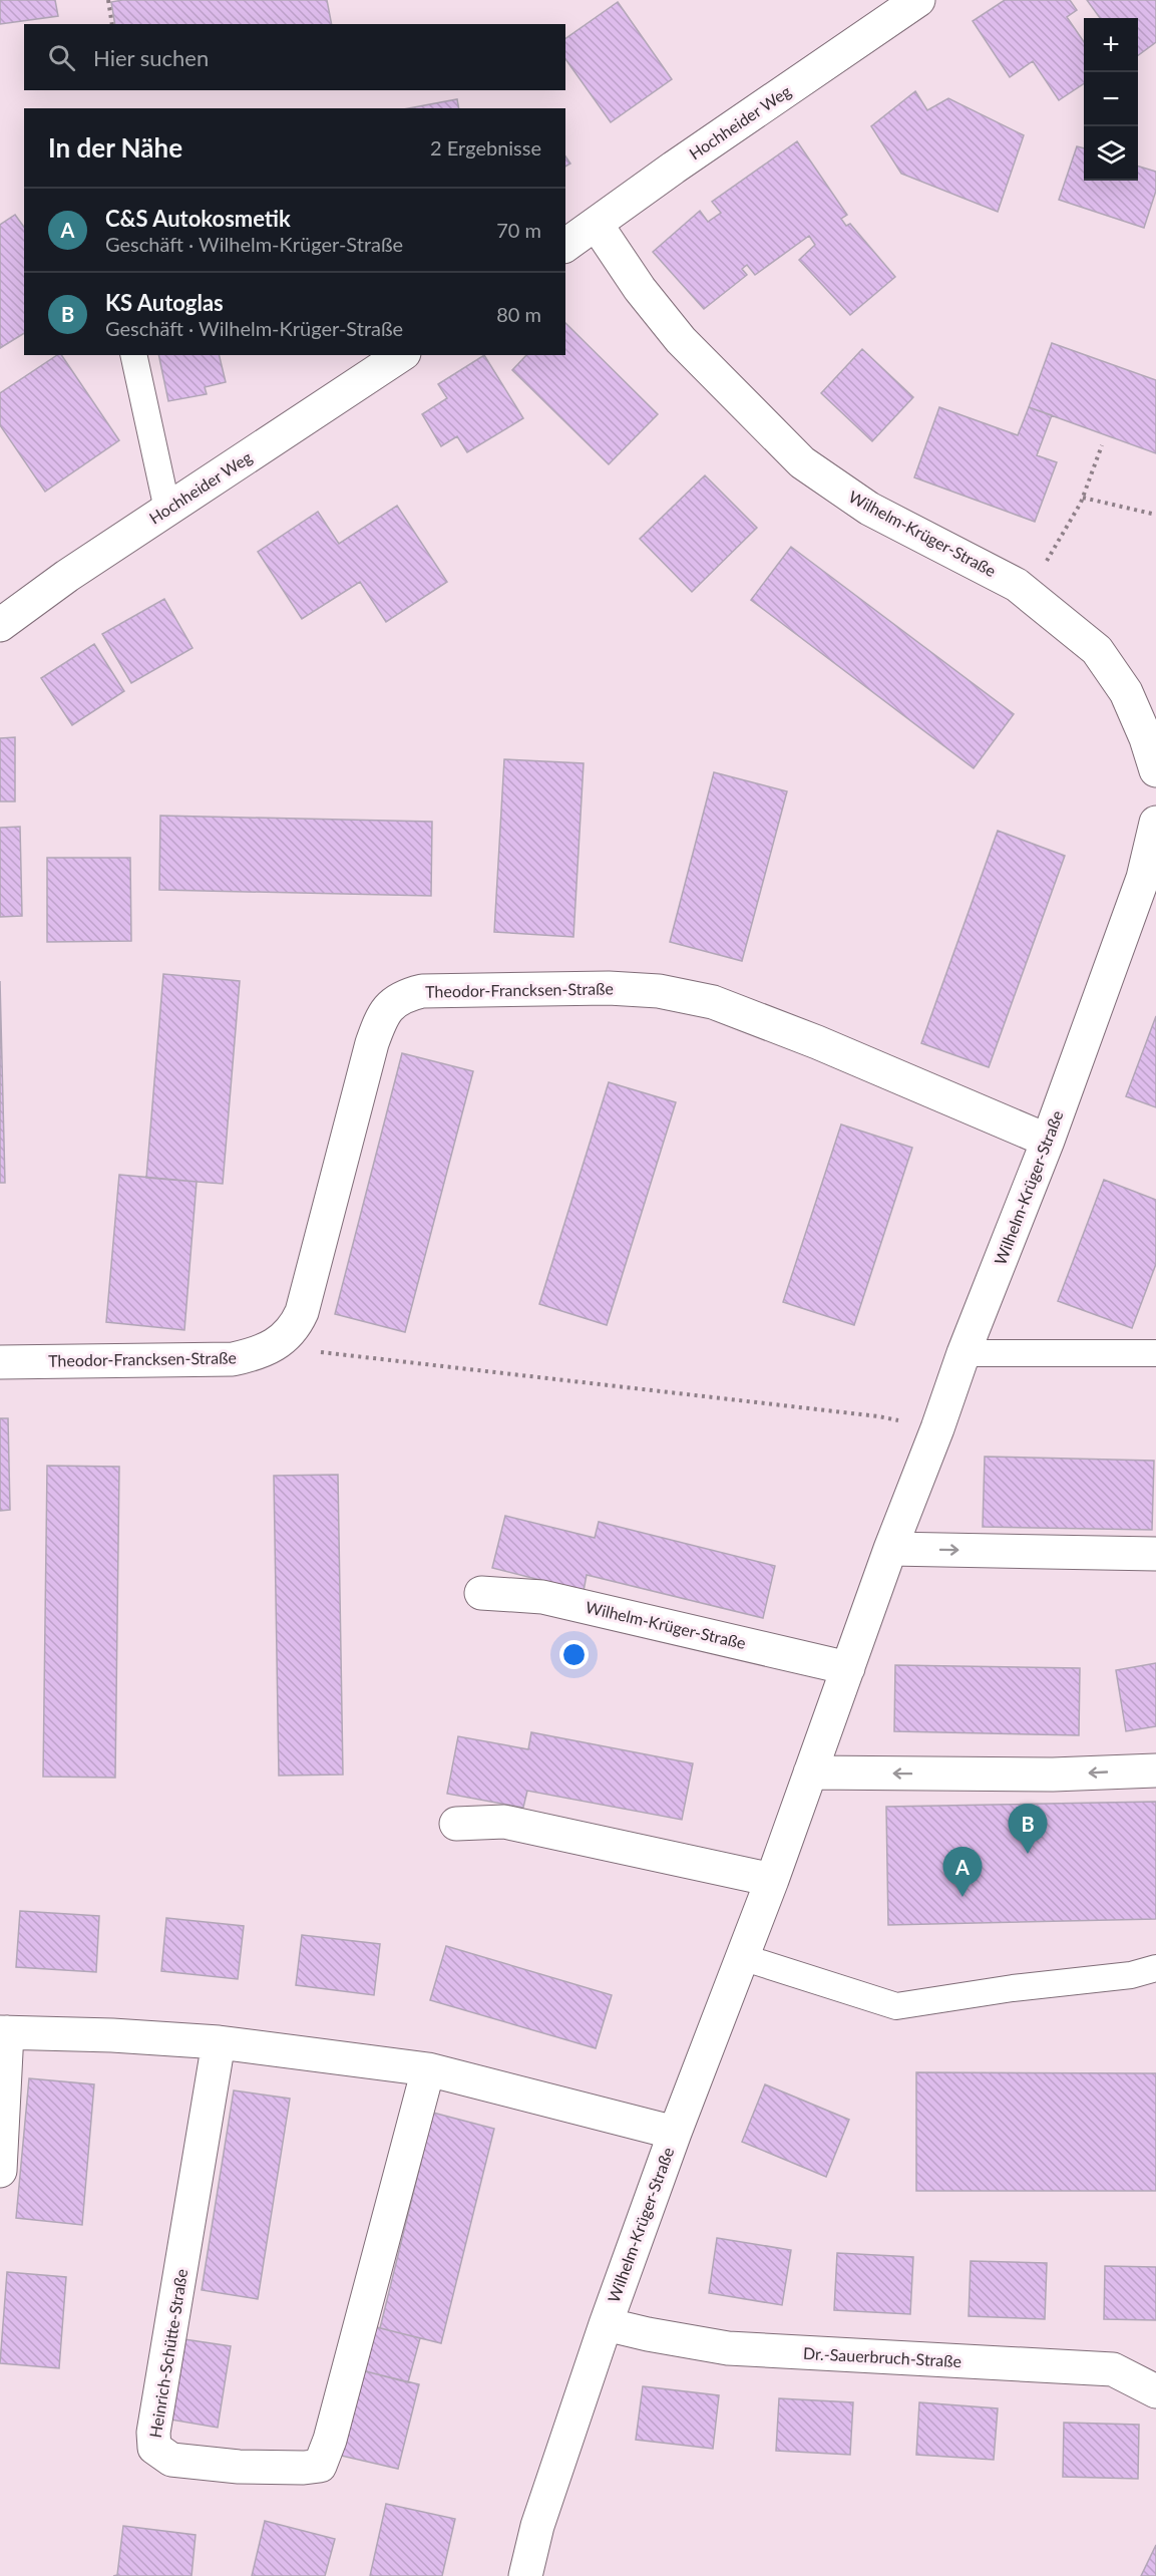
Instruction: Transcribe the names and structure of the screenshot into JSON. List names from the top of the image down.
{
  "streets": {
    "street": [
      "Hochheider Weg",
      "Wilhelm-Krüger-Straße",
      "Theodor-Francksen-Straße",
      "Heinrich-Schütte-Straße",
      "Dr.-Sauerbruch-Straße"
    ]
  },
  "crossings": [
    ["Hochheider Weg", "Wilhelm-Krüger-Straße"],
    ["Wilhelm-Krüger-Straße", "Theodor-Francksen-Straße"],
    ["Wilhelm-Krüger-Straße", "Dr.-Sauerbruch-Straße"]
  ],
  "page": {
    "map_buttons": ["+", "−"],
    "search": "Hier suchen",
    "heading": ["In der Nähe", "2 Ergebnisse"],
    "list": [
      {
        "mark": "A",
        "name": "C&S Autokosmetik",
        "note": "Geschäft · Wilhelm-Krüger-Straße",
        "value": "70 m"
      },
      {
        "mark": "B",
        "name": "KS Autoglas",
        "note": "Geschäft · Wilhelm-Krüger-Straße",
        "value": "80 m"
      }
    ],
    "pins": ["B", "A"]
  }
}
